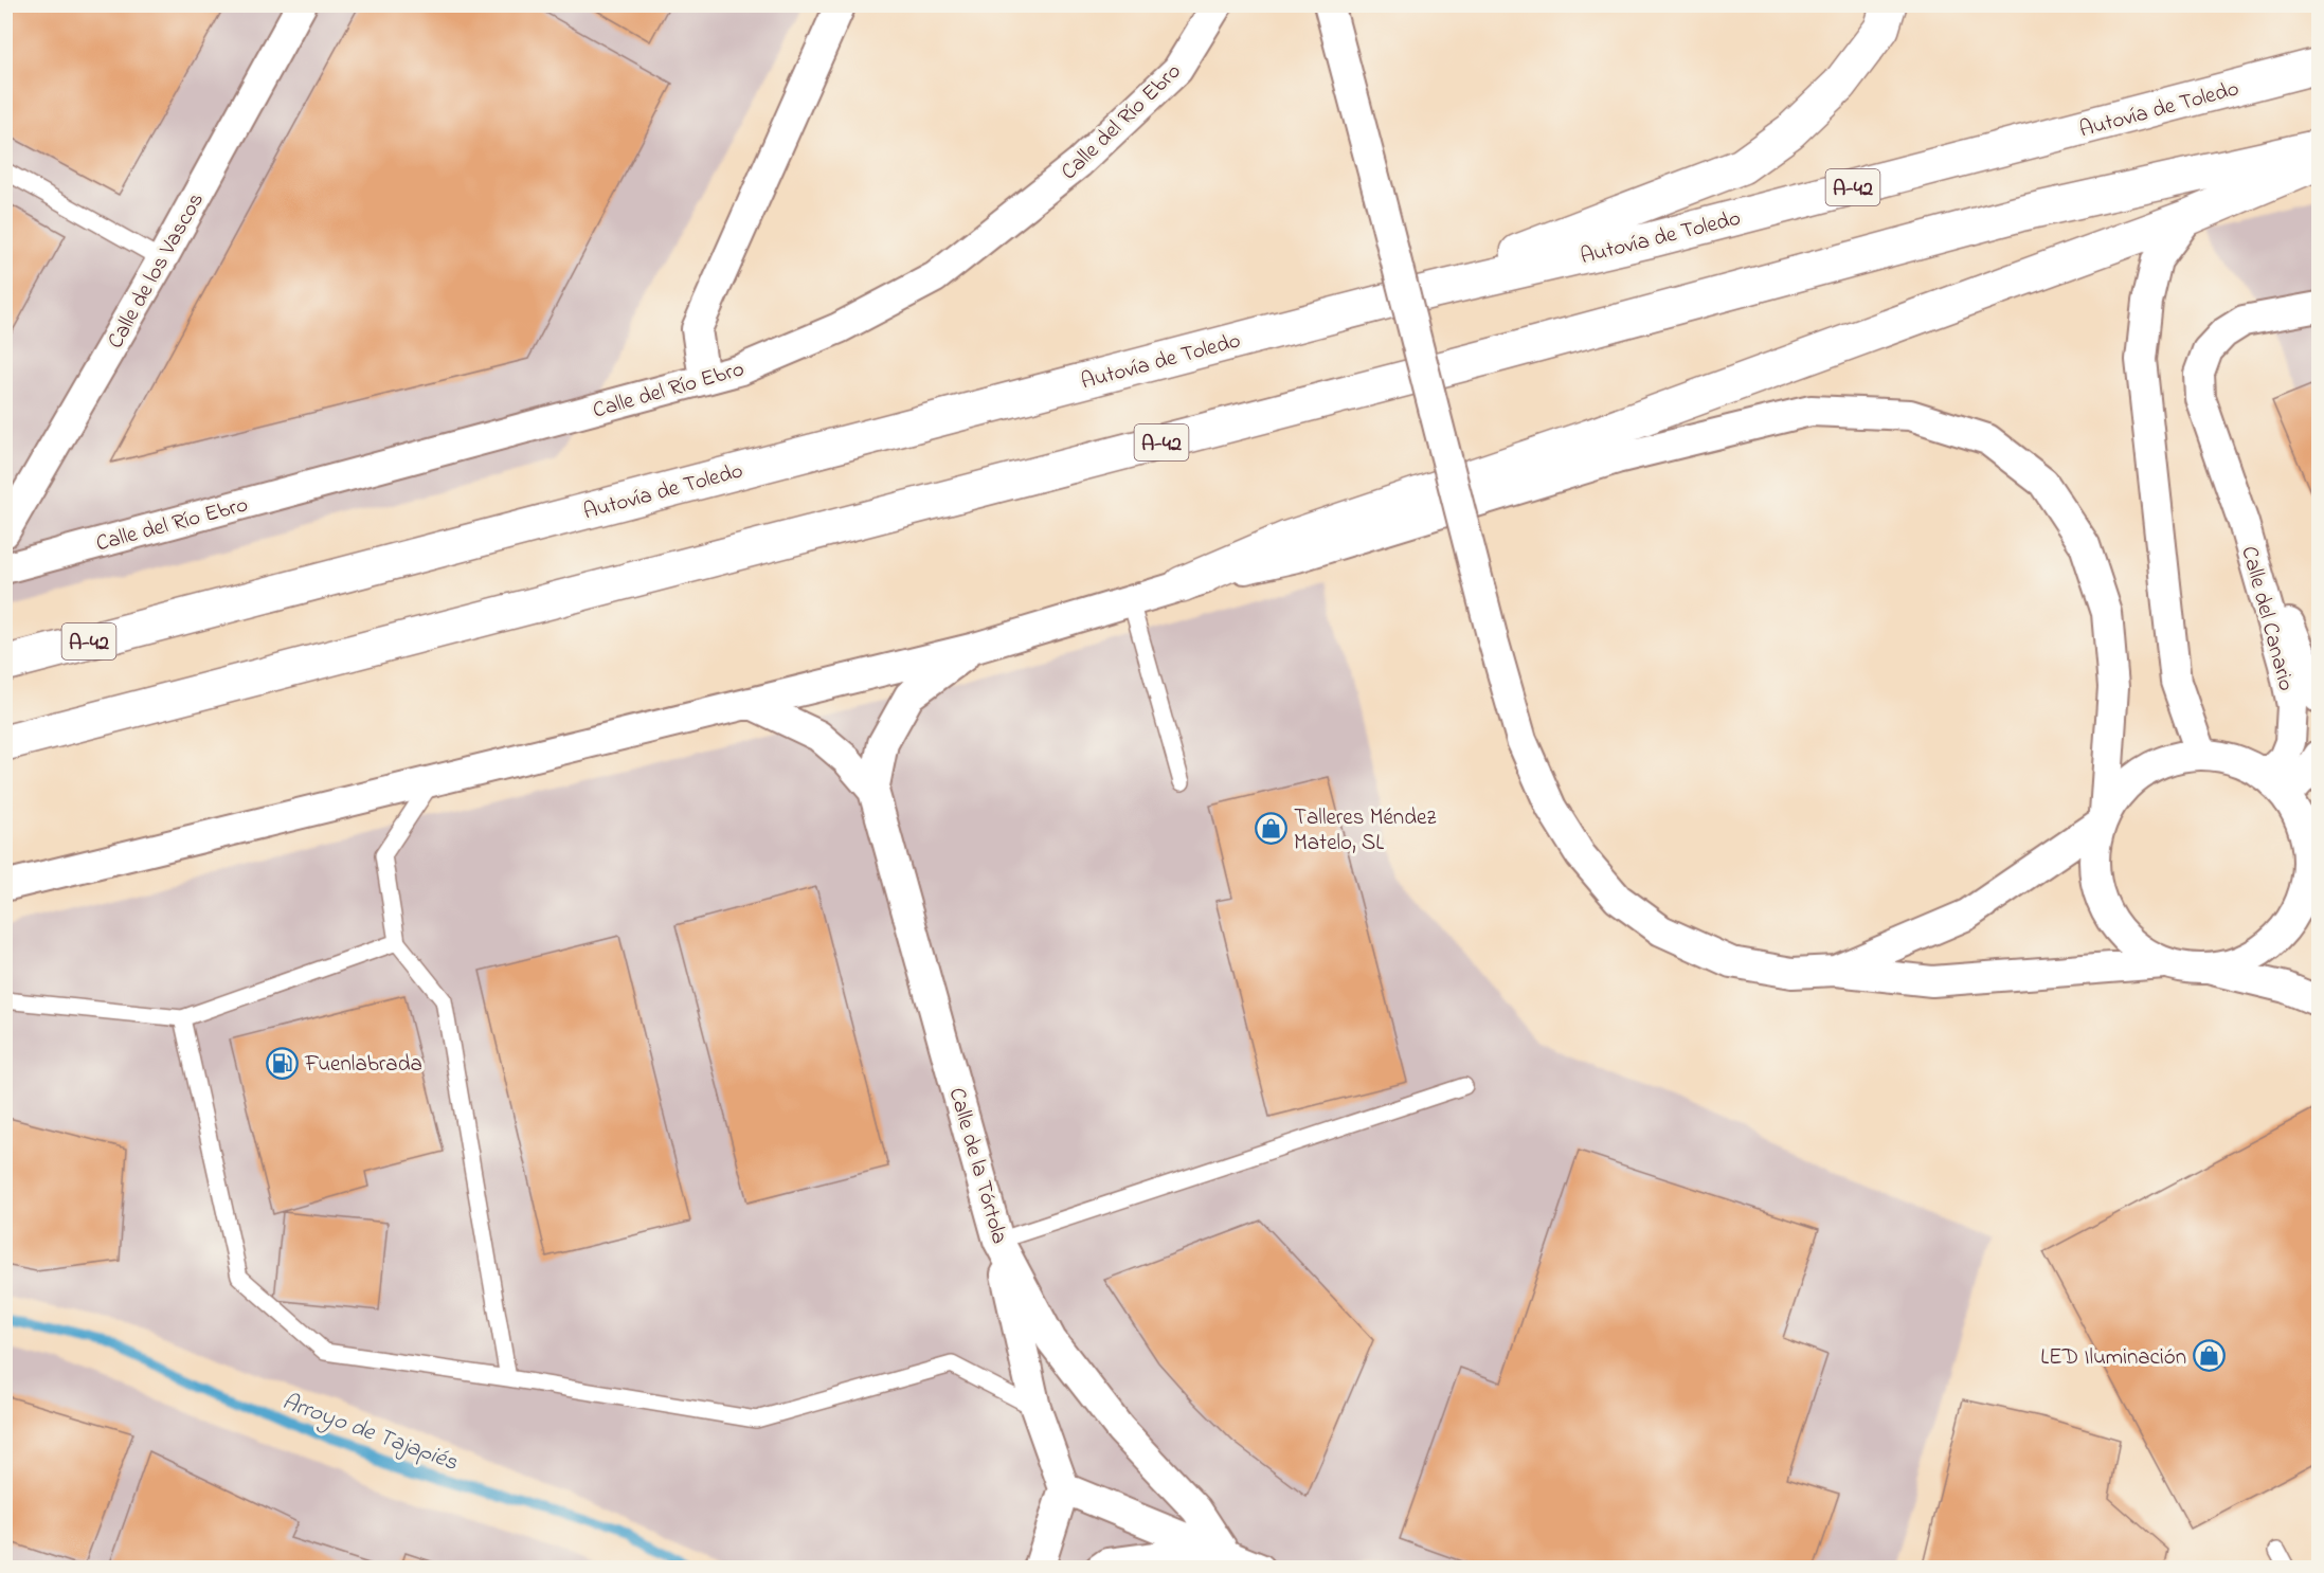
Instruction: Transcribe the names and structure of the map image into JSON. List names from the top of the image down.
{
  "streets": {
    "highway": ["Autovía de Toledo", "A-42"],
    "street": [
      "Calle del Río Ebro",
      "Calle de los Vascos",
      "Calle del Canario",
      "Calle de la Tórtola"
    ]
  },
  "water": ["Arroyo de Tajapiés"],
  "places": {
    "shop": ["Talleres Méndez Matelo, SL", "LED Iluminación"],
    "fuel station": ["Fuenlabrada"]
  }
}
